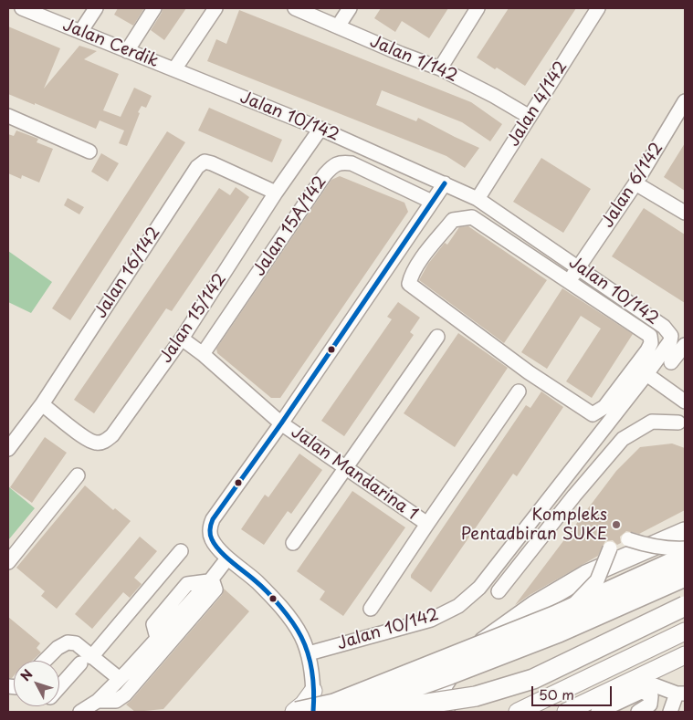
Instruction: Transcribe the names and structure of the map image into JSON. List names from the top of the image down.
{
  "streets": {
    "street": [
      "Jalan Cerdik",
      "Jalan 1/142",
      "Jalan 4/142",
      "Jalan 10/142",
      "Jalan 6/142",
      "Jalan 15A/142",
      "Jalan 16/142",
      "Jalan 15/142",
      "Jalan Mandarina 1"
    ]
  },
  "crossings": [
    ["Jalan Cerdik", "Jalan 10/142"],
    ["Jalan 1/142", "Jalan 4/142"],
    ["Jalan 4/142", "Jalan 10/142"],
    ["Jalan 10/142", "Jalan 6/142"],
    ["Jalan 10/142", "Jalan 15/142"],
    ["Jalan 10/142", "Jalan Mandarina 1"],
    ["Jalan 15A/142", "Jalan Mandarina 1"],
    ["Jalan 16/142", "Jalan 15/142"]
  ],
  "places": ["Kompleks Pentadbiran SUKE"],
  "scale_bar": "50 m",
  "north": "top left"
}
